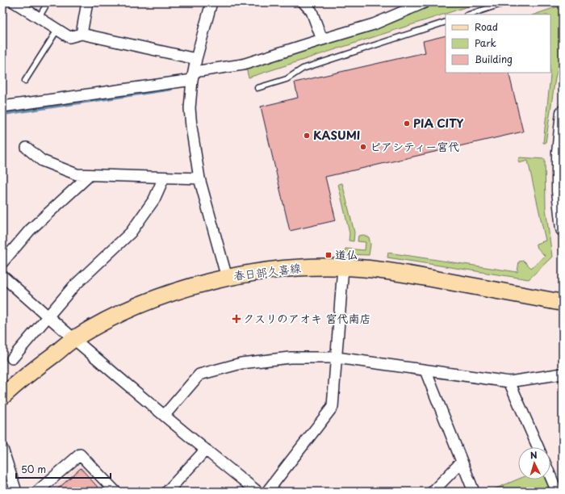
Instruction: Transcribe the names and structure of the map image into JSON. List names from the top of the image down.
{
  "streets": {
    "main road": ["春日部久喜線"]
  },
  "places": {
    "other": ["PIA CITY", "KASUMI", "ピアシティー宮代"],
    "transit": ["道仏"],
    "health": ["クスリのアオキ 宮代南店"]
  },
  "legend": ["Road", "Park", "Building"],
  "scale_bar": "50 m",
  "north": "top"
}
